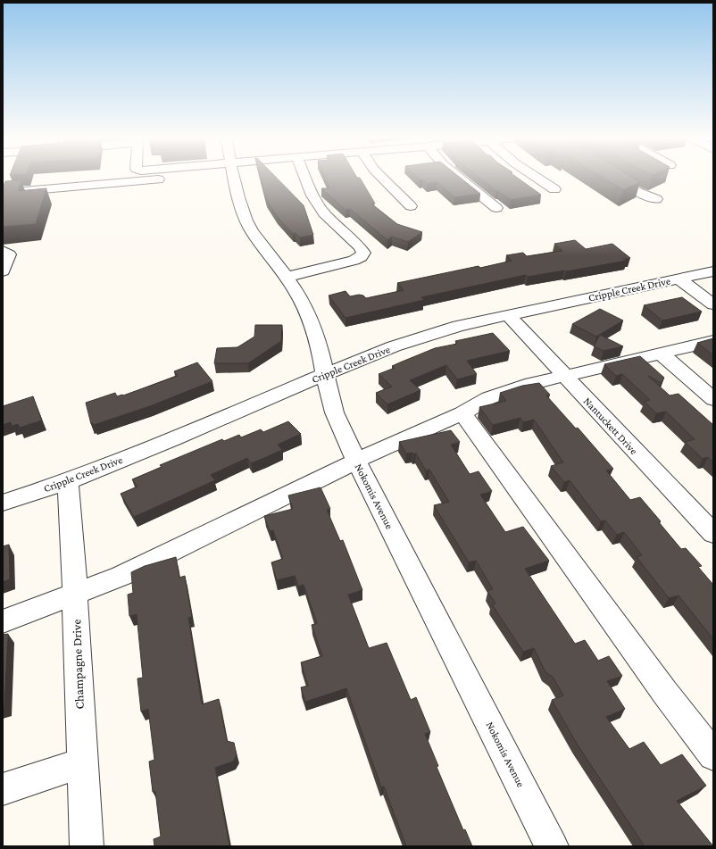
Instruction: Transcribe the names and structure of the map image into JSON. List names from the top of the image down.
{
  "streets": {
    "street": [
      "Cripple Creek Drive",
      "Nantuckett Drive",
      "Nokomis Avenue",
      "Champagne Drive"
    ]
  },
  "crossings": [
    ["Cripple Creek Drive", "Nantuckett Drive"],
    ["Cripple Creek Drive", "Nokomis Avenue"],
    ["Cripple Creek Drive", "Champagne Drive"]
  ]
}
